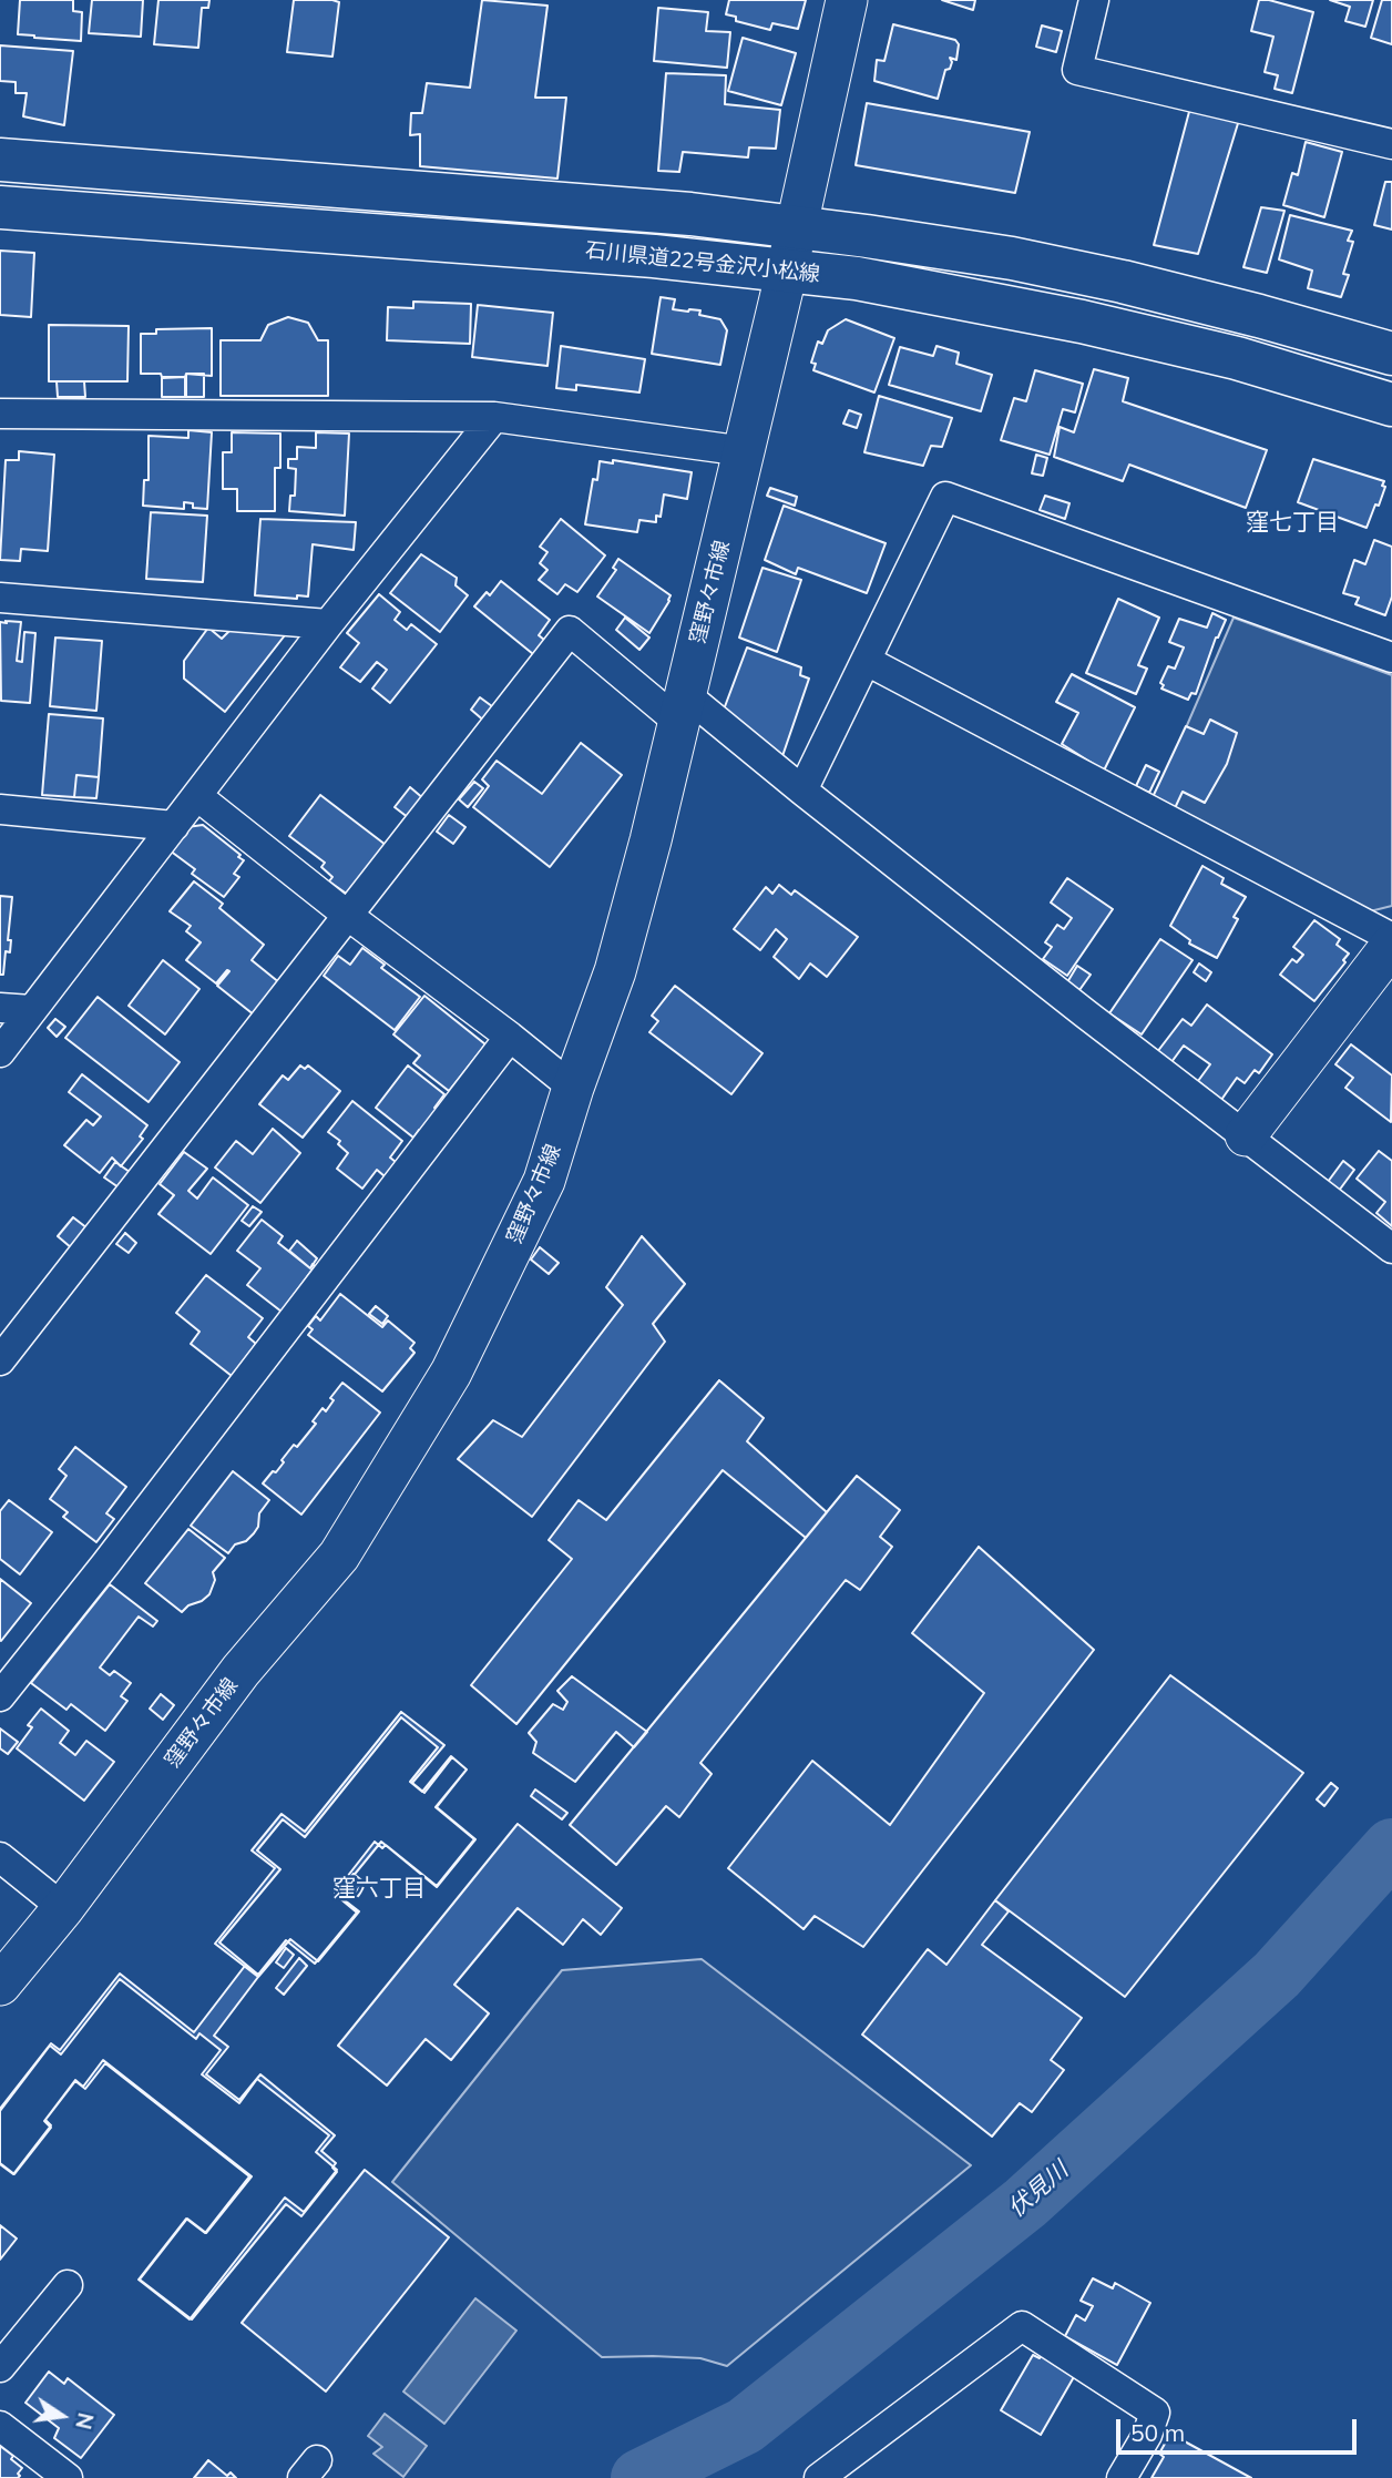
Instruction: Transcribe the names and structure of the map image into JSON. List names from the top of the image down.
{
  "streets": {
    "main road": ["石川県道22号金沢小松線", "窪野々市線"]
  },
  "crossings": [
    ["石川県道22号金沢小松線", "窪野々市線"]
  ],
  "districts": ["窪七丁目", "窪六丁目"],
  "water": ["伏見川"],
  "scale_bar": "50 m",
  "north": "right"
}
